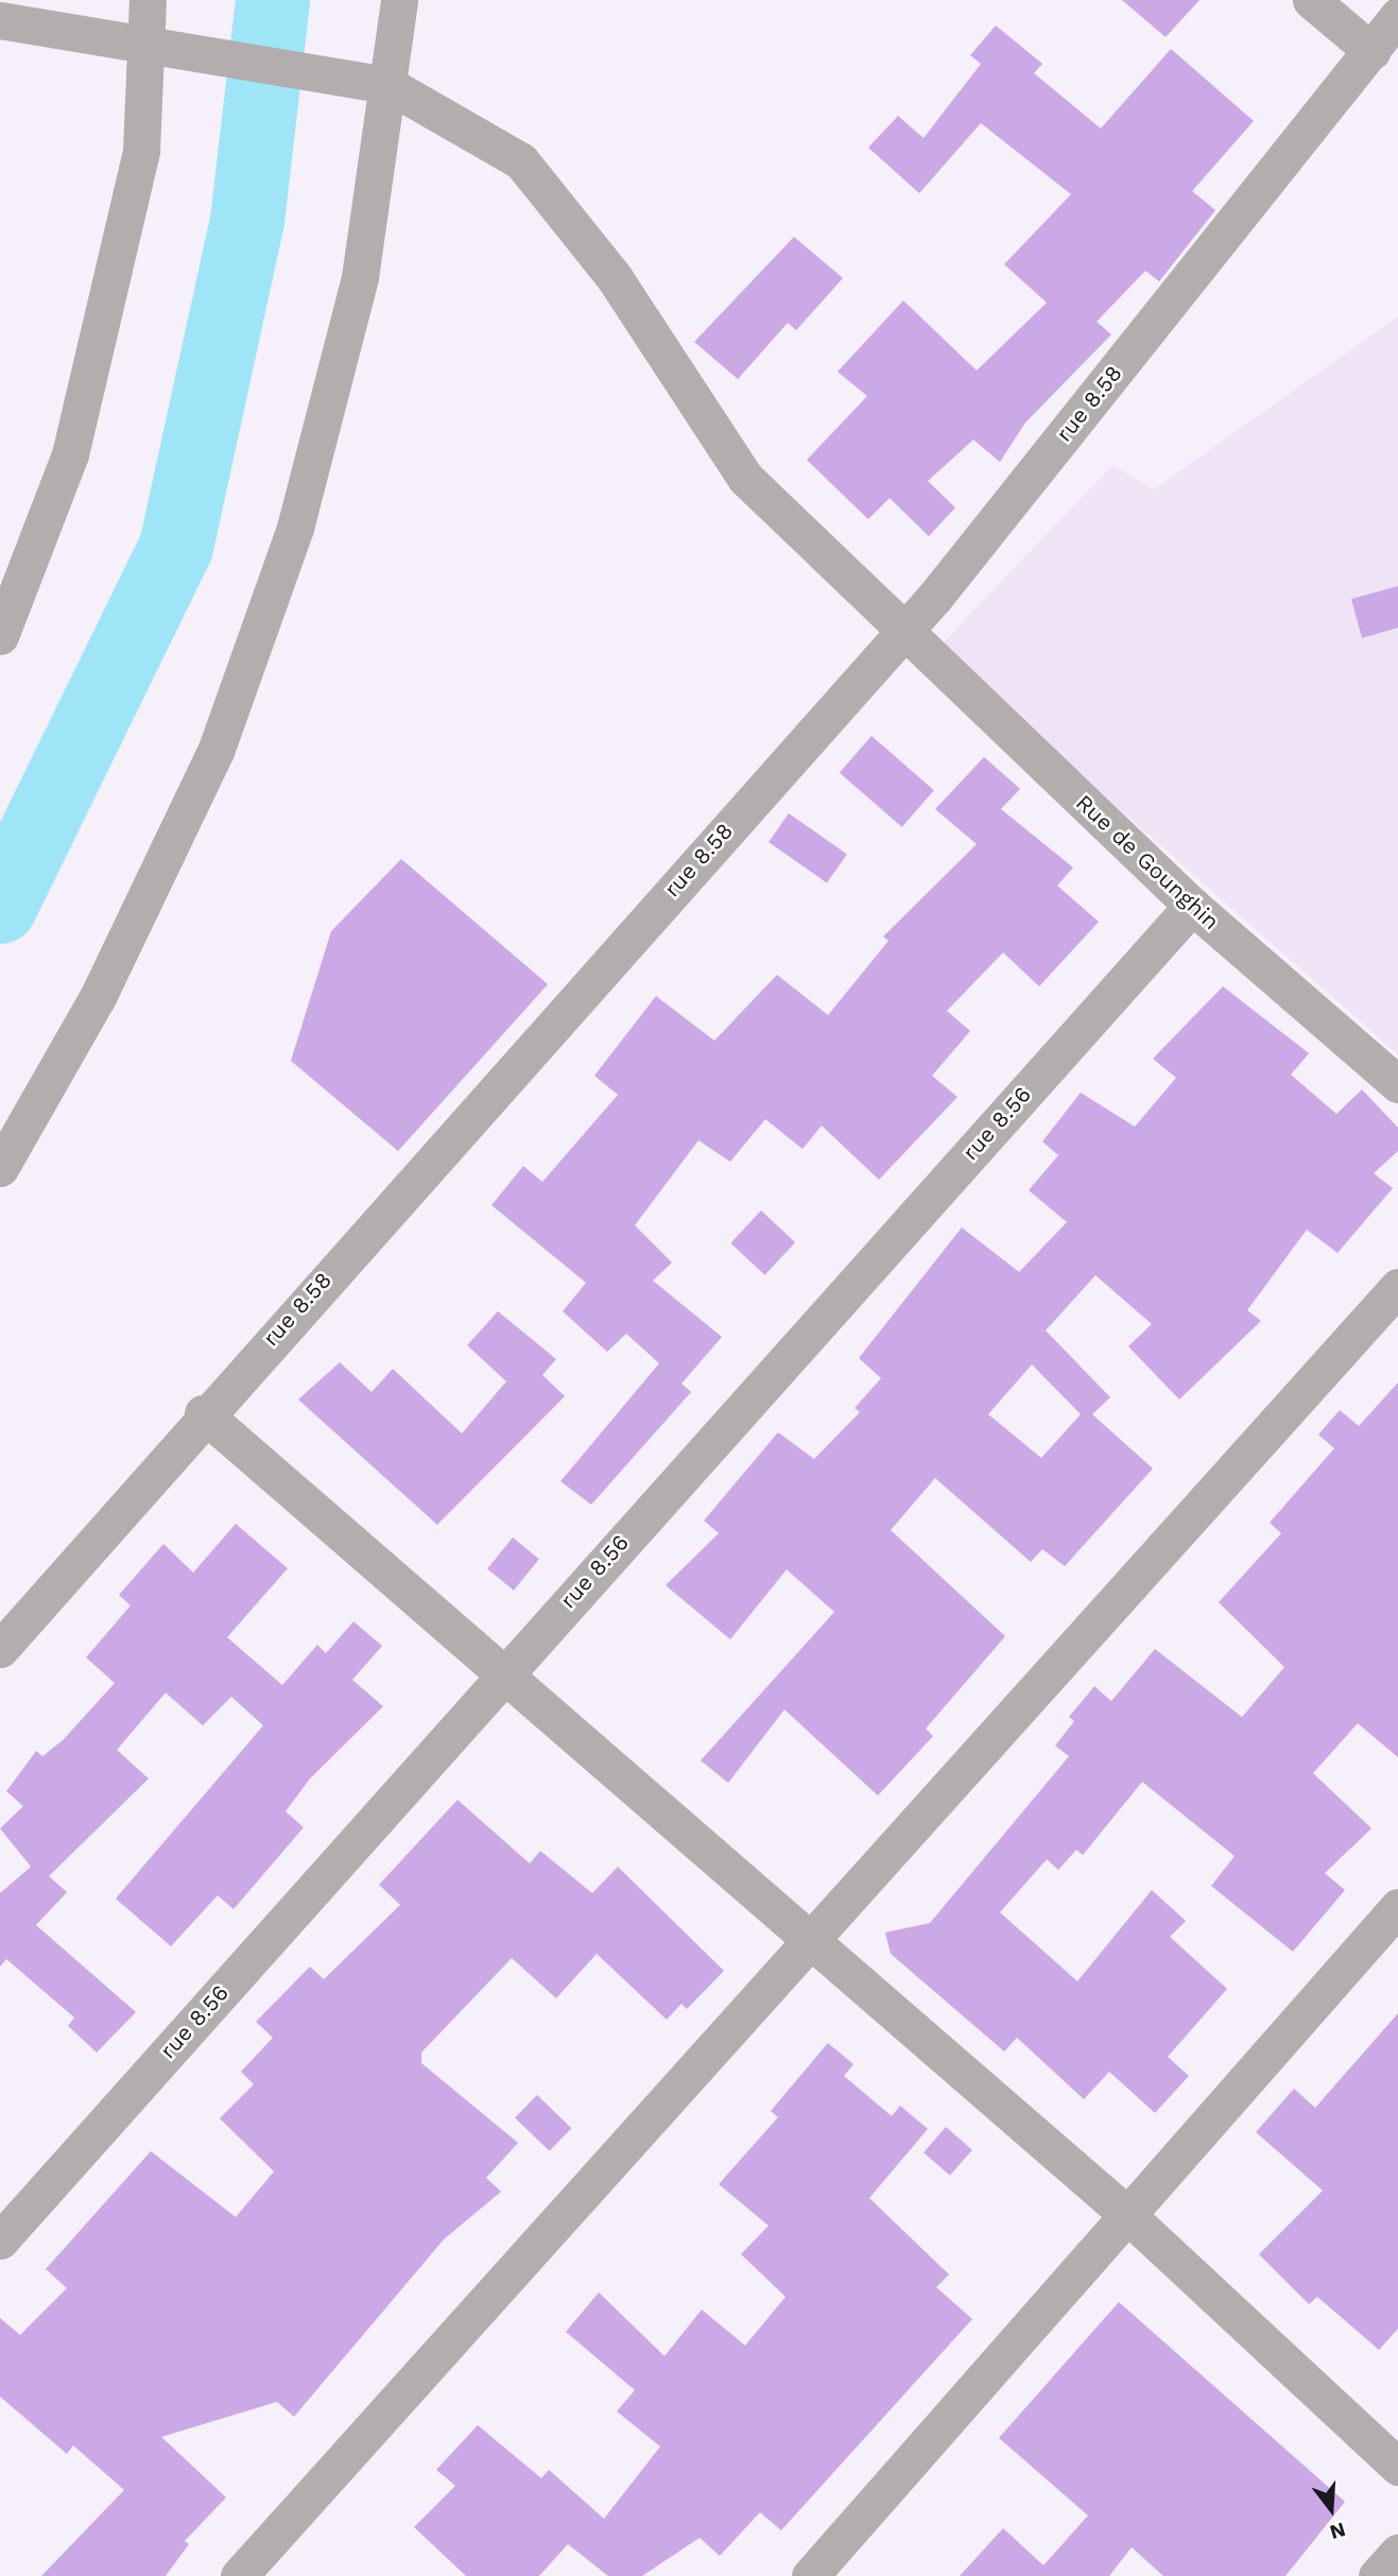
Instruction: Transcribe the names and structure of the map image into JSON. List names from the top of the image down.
{
  "streets": {
    "street": ["rue 8.58", "Rue de Gounghin", "rue 8.56"]
  },
  "crossings": [
    ["rue 8.58", "Rue de Gounghin"],
    ["Rue de Gounghin", "rue 8.56"]
  ],
  "north": "bottom"
}
